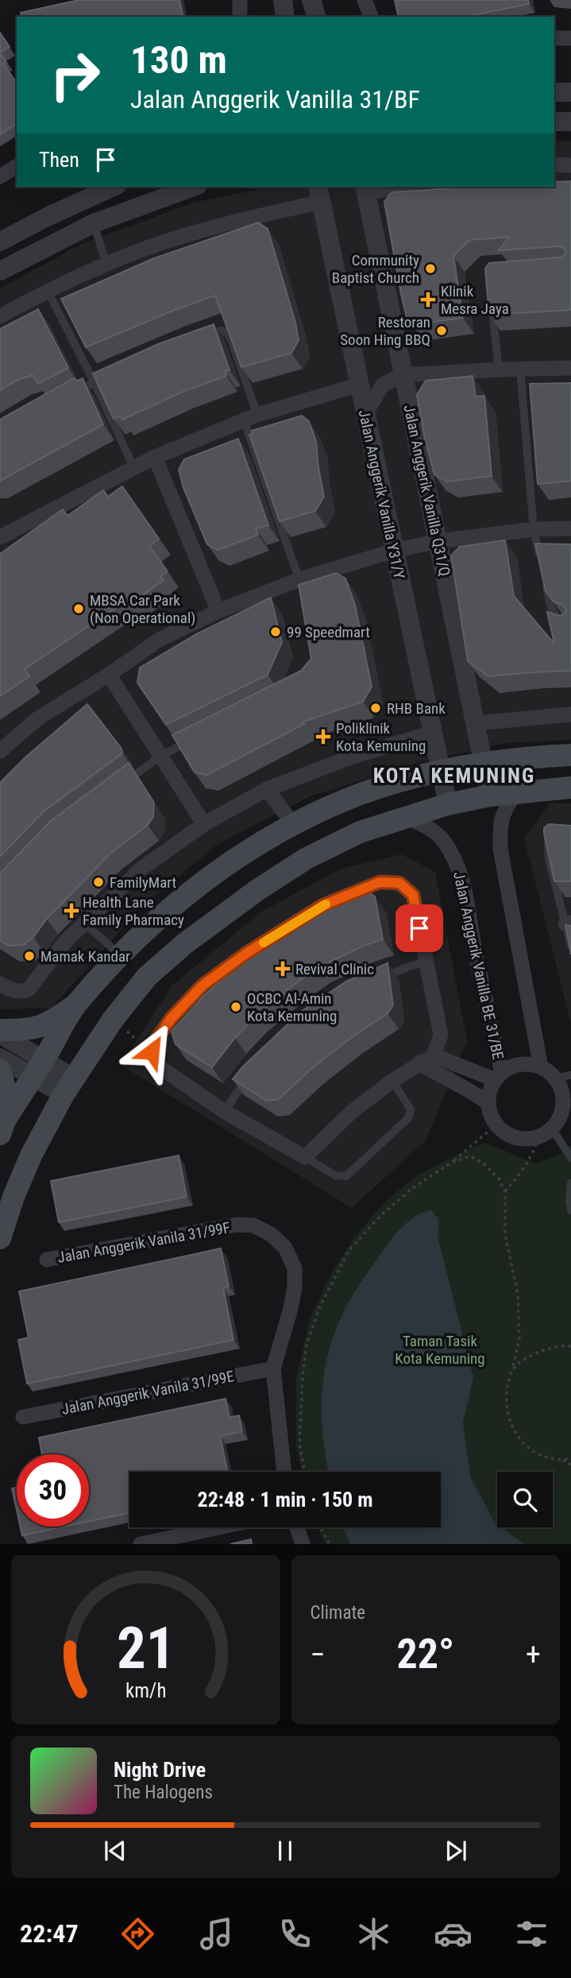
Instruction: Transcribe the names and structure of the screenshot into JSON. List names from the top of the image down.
{
  "streets": {
    "street": [
      "Jalan Anggerik Vanilla Q31/Q",
      "Jalan Anggerik Vanilla Y31/Y",
      "Jalan Anggerik Vanilla BE 31/BE",
      "Jalan Anggerik Vanila 31/99F",
      "Jalan Anggerik Vanila 31/99E"
    ]
  },
  "crossings": [
    ["Jalan Anggerik Vanila 31/99F", "Jalan Anggerik Vanila 31/99E"]
  ],
  "districts": ["KOTA KEMUNING"],
  "parks": ["Taman Tasik Kota Kemuning"],
  "places": {
    "other": [
      "Community Baptist Church",
      "Restoran Soon Hing BBQ",
      "MBSA Car Park (Non Operational)",
      "99 Speedmart",
      "RHB Bank",
      "FamilyMart",
      "Mamak Kandar",
      "OCBC Al-Amin Kota Kemuning"
    ],
    "health": [
      "Klinik Mesra Jaya",
      "Poliklinik Kota Kemuning",
      "Health Lane Family Pharmacy",
      "Revival Clinic"
    ]
  },
  "page": {
    "turn": ["130 m", "Jalan Anggerik Vanilla 31/BF"],
    "then": "Then",
    "limit": "30",
    "trip": "22:48 · 1 min · 150 m",
    "tile": "Climate",
    "heat": ["−", "22°", "+"],
    "song": ["Night Drive", "The Halogens"],
    "tabs": "22:47",
    "gauge": ["21", "km/h"]
  }
}
